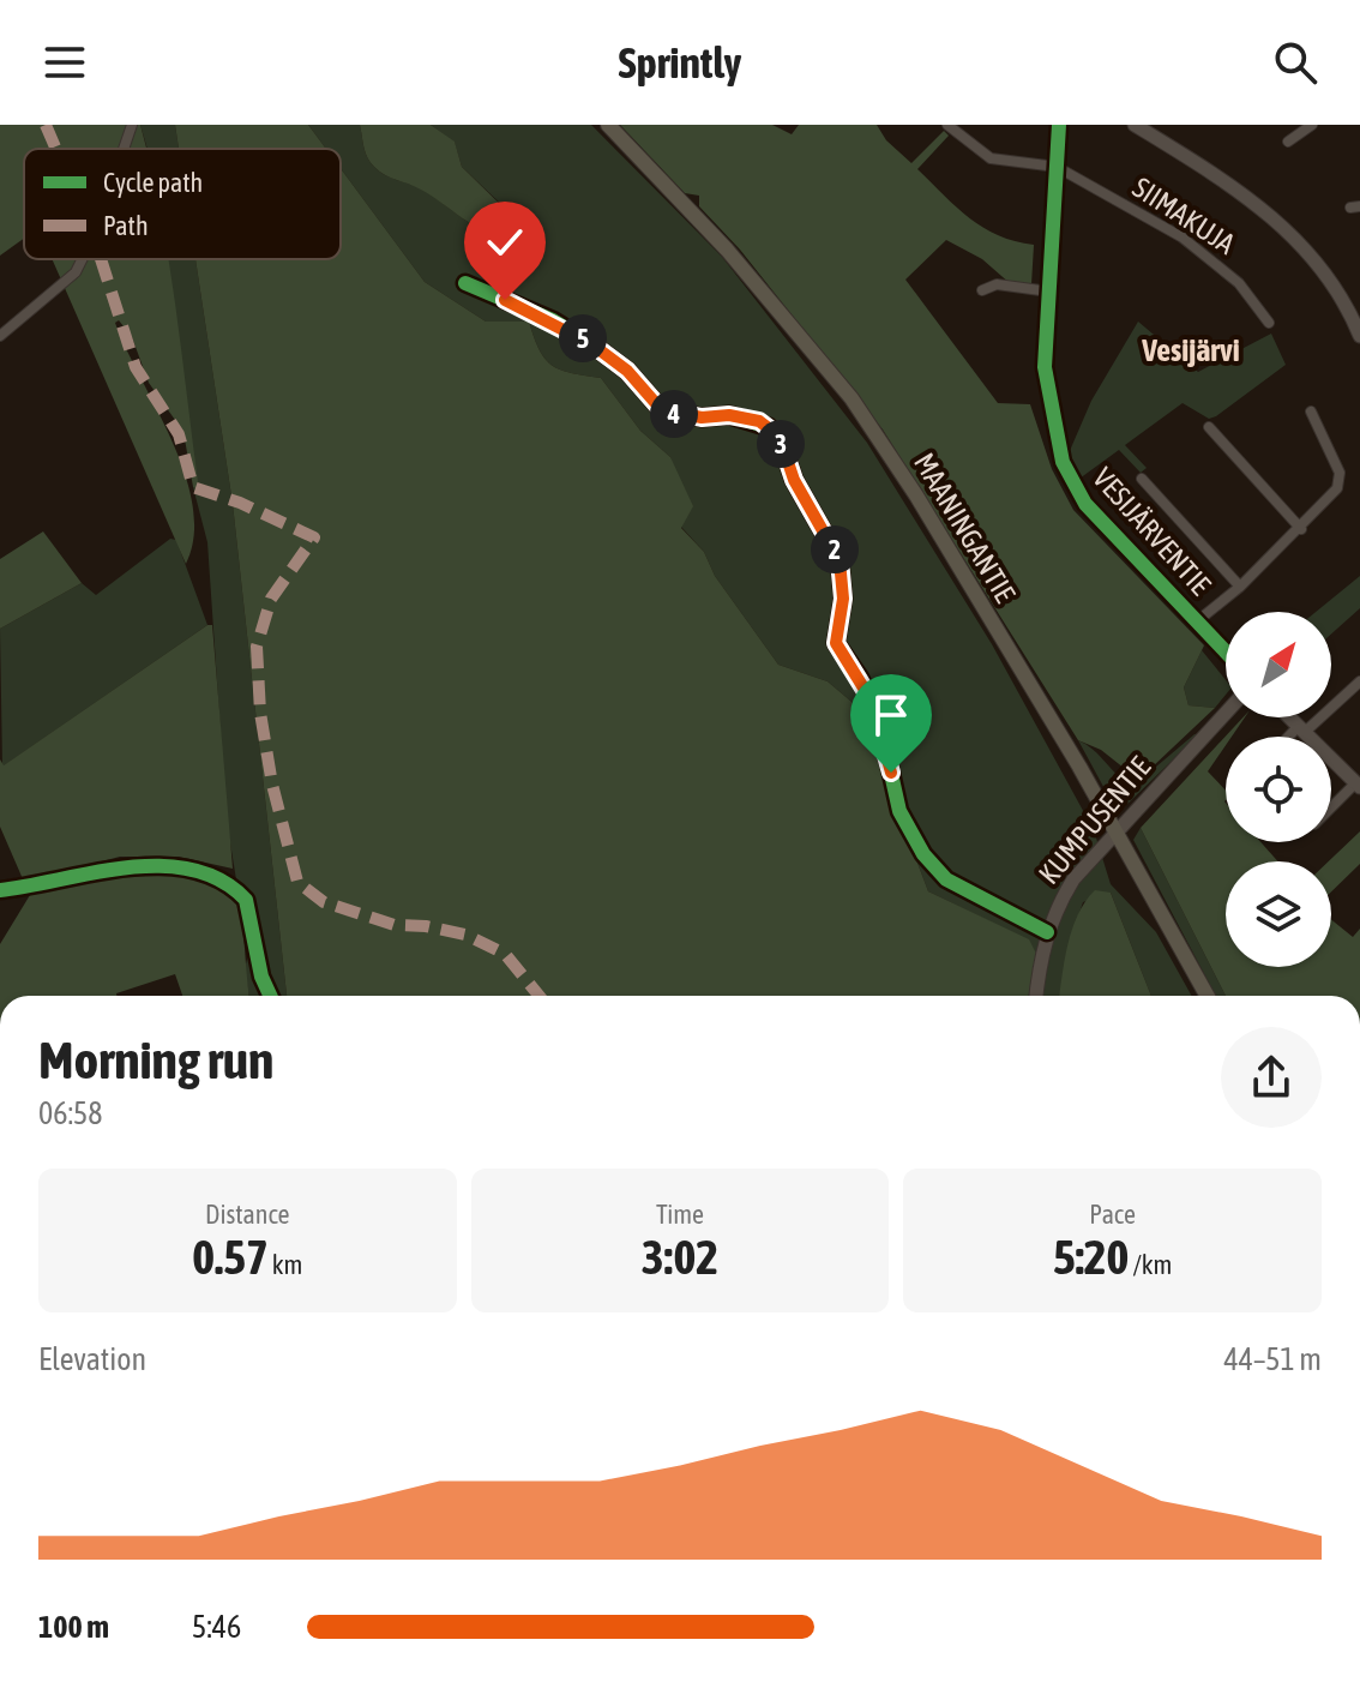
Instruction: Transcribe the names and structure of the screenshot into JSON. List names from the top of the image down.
{
  "streets": {
    "main road": ["MAANINGANTIE"],
    "street": ["SIIMAKUJA", "VESIJÄRVENTIE", "KUMPUSENTIE"]
  },
  "crossings": [
    ["SIIMAKUJA", "VESIJÄRVENTIE"],
    ["MAANINGANTIE", "KUMPUSENTIE"]
  ],
  "districts": ["Vesijärvi"],
  "legend": ["Cycle path", "Path"],
  "north": "top right",
  "page": {
    "header": "Sprintly",
    "pins": [
      "5",
      "4",
      "3",
      "2"
    ],
    "heading": ["Morning run", "06:58"],
    "stats": [
      ["Distance", "0.57 km"],
      ["Time", "3:02"],
      ["Pace", "5:20 /km"]
    ],
    "chart": ["Elevation", "44–51 m"],
    "list": [
      {
        "name": "100 m",
        "note": "5:46"
      }
    ]
  }
}
